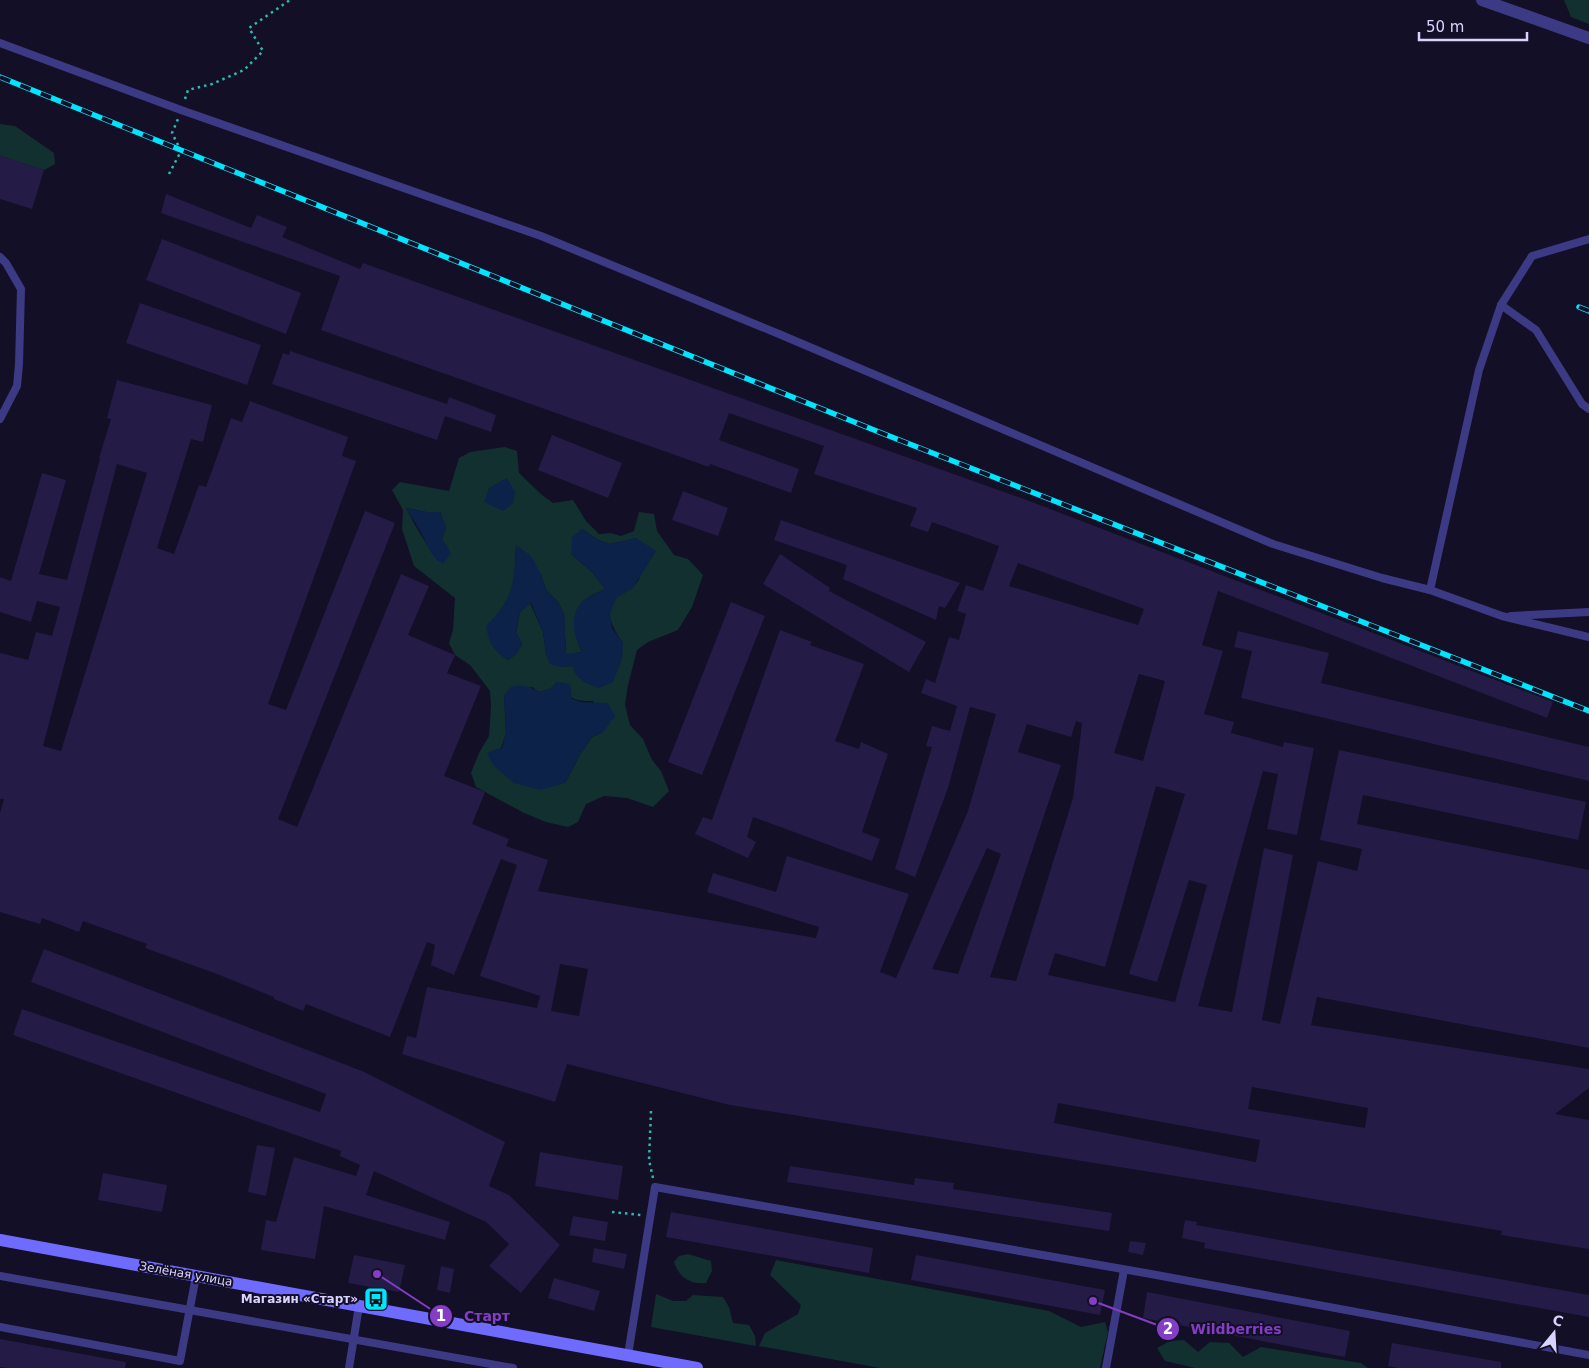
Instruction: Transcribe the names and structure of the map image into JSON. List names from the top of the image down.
{
  "streets": {
    "main road": ["Зелёная улица"]
  },
  "places": {
    "other": ["Старт", "Wildberries"],
    "bus stop": ["Магазин «Старт»"]
  },
  "scale_bar": "50 m",
  "north": "top"
}
